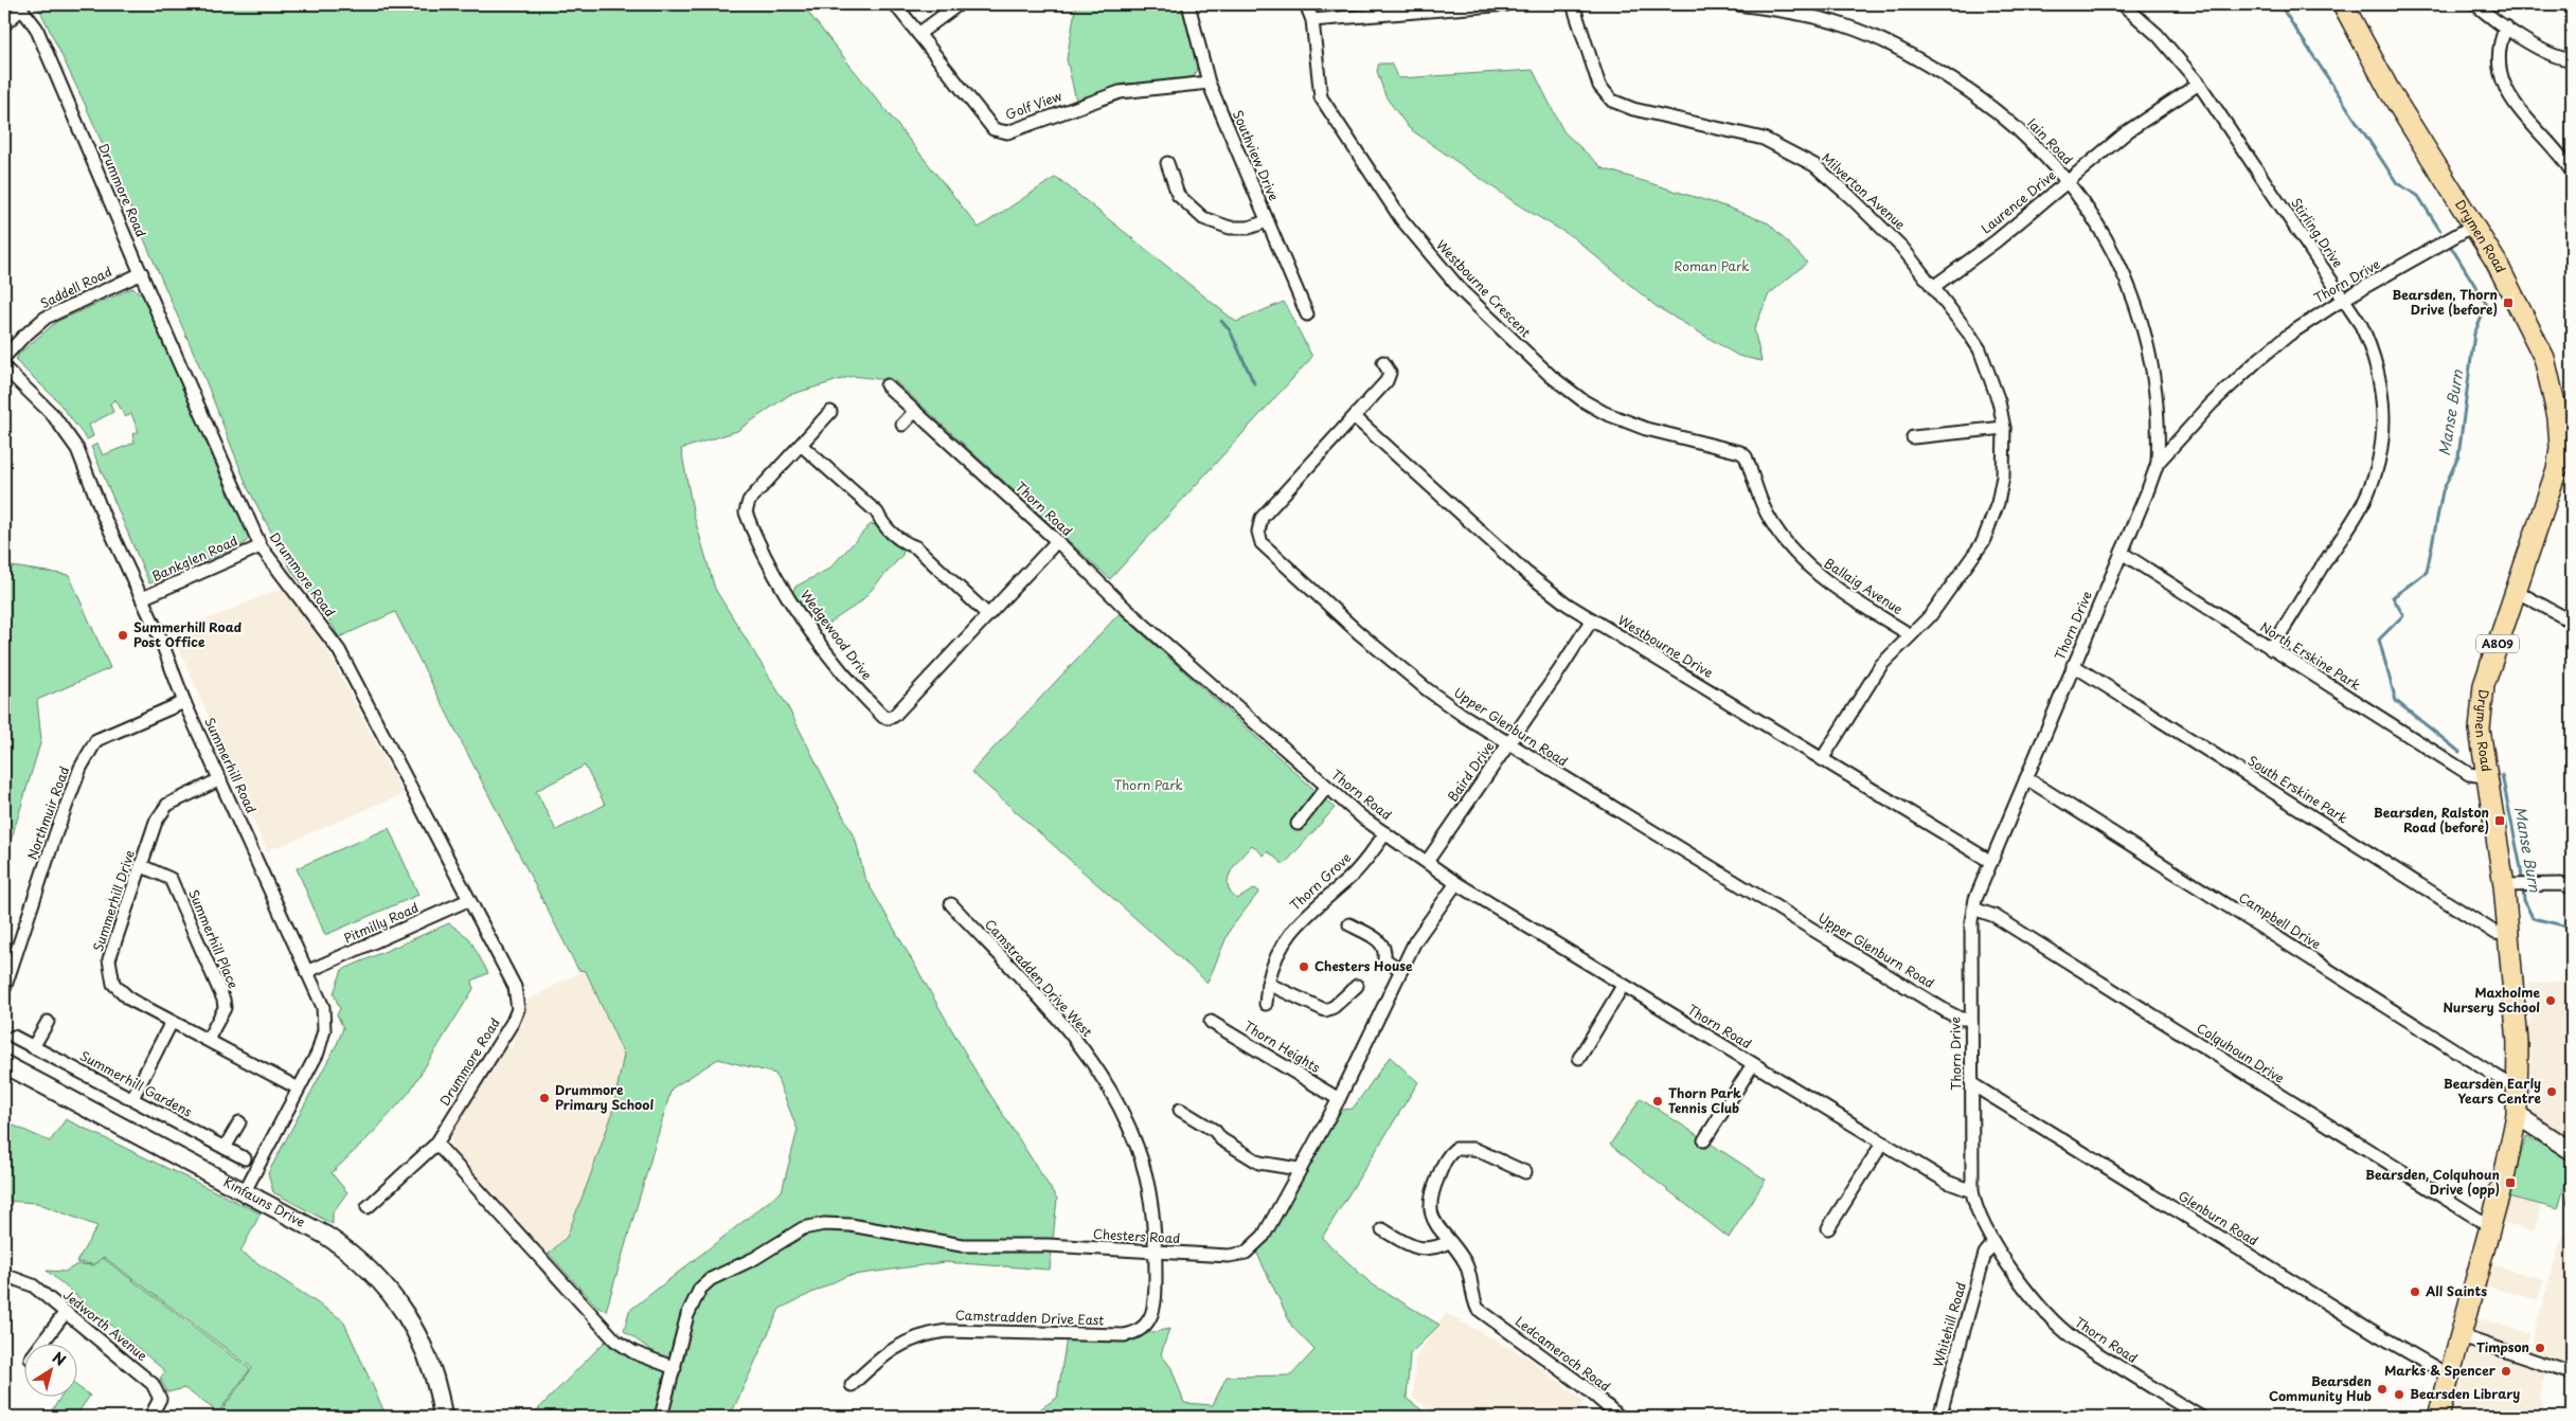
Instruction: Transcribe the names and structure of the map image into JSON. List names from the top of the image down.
{
  "streets": {
    "main road": ["Drymen Road", "A809"],
    "street": [
      "Golf View",
      "Iain Road",
      "Southview Drive",
      "Drummore Road",
      "Milverton Avenue",
      "Laurence Drive",
      "Stirling Drive",
      "Thorn Drive",
      "Saddell Road",
      "Westbourne Crescent",
      "Thorn Road",
      "Bankglen Road",
      "Ballaig Avenue",
      "Wedgewood Drive",
      "Westbourne Drive",
      "North Erskine Park",
      "Upper Glenburn Road",
      "Summerhill Road",
      "Baird Drive",
      "South Erskine Park",
      "Northmuir Road",
      "Thorn Grove",
      "Summerhill Drive",
      "Campbell Drive",
      "Pitmilly Road",
      "Summerhill Place",
      "Camstradden Drive West",
      "Thorn Heights",
      "Colquhoun Drive",
      "Summerhill Gardens",
      "Kinfauns Drive",
      "Glenburn Road",
      "Chesters Road",
      "Camstradden Drive East",
      "Whitehill Road",
      "Jedworth Avenue",
      "Ledcameroch Road"
    ]
  },
  "crossings": [
    ["Golf View", "Southview Drive"],
    ["Iain Road", "Laurence Drive"],
    ["Iain Road", "Thorn Drive"],
    ["Drummore Road", "Saddell Road"],
    ["Drummore Road", "Bankglen Road"],
    ["Drummore Road", "Pitmilly Road"],
    ["Milverton Avenue", "Laurence Drive"],
    ["Milverton Avenue", "Ballaig Avenue"],
    ["Milverton Avenue", "Westbourne Drive"],
    ["Laurence Drive", "Stirling Drive"],
    ["Stirling Drive", "Thorn Drive"],
    ["Stirling Drive", "North Erskine Park"],
    ["Drymen Road", "Thorn Drive"],
    ["Drymen Road", "North Erskine Park"],
    ["Drymen Road", "South Erskine Park"],
    ["Drymen Road", "Campbell Drive"],
    ["Drymen Road", "Colquhoun Drive"],
    ["Drymen Road", "Glenburn Road"],
    ["Thorn Drive", "Thorn Road"],
    ["Thorn Drive", "Westbourne Drive"],
    ["Thorn Drive", "North Erskine Park"],
    ["Thorn Drive", "Upper Glenburn Road"],
    ["Thorn Drive", "South Erskine Park"],
    ["Thorn Drive", "Campbell Drive"],
    ["Thorn Drive", "Colquhoun Drive"],
    ["Thorn Drive", "Glenburn Road"],
    ["Westbourne Crescent", "Ballaig Avenue"],
    ["Thorn Road", "Wedgewood Drive"],
    ["Thorn Road", "Baird Drive"],
    ["Thorn Road", "Thorn Grove"],
    ["Thorn Road", "Chesters Road"],
    ["Thorn Road", "Whitehill Road"],
    ["Bankglen Road", "Summerhill Road"],
    ["Westbourne Drive", "Upper Glenburn Road"],
    ["Westbourne Drive", "Baird Drive"],
    ["Upper Glenburn Road", "Baird Drive"],
    ["Summerhill Road", "Northmuir Road"],
    ["Summerhill Road", "Summerhill Drive"],
    ["Summerhill Road", "Pitmilly Road"],
    ["Summerhill Road", "Kinfauns Drive"],
    ["Summerhill Drive", "Summerhill Place"],
    ["Camstradden Drive West", "Chesters Road"],
    ["Camstradden Drive West", "Camstradden Drive East"],
    ["Thorn Heights", "Chesters Road"],
    ["Chesters Road", "Camstradden Drive East"]
  ],
  "water": ["Manse Burn"],
  "parks": ["Roman Park", "Thorn Park"],
  "places": {
    "transit": ["Bearsden, Thorn Drive (before)", "Bearsden, Ralston Road (before)", "Bearsden, Colquhoun Drive (opp)"],
    "other": [
      "Summerhill Road Post Office",
      "Chesters House",
      "Maxholme Nursery School",
      "Bearsden Early Years Centre",
      "Drummore Primary School",
      "Thorn Park Tennis Club",
      "All Saints",
      "Timpson",
      "Marks & Spencer",
      "Bearsden Community Hub",
      "Bearsden Library"
    ]
  },
  "north": "top right"
}
